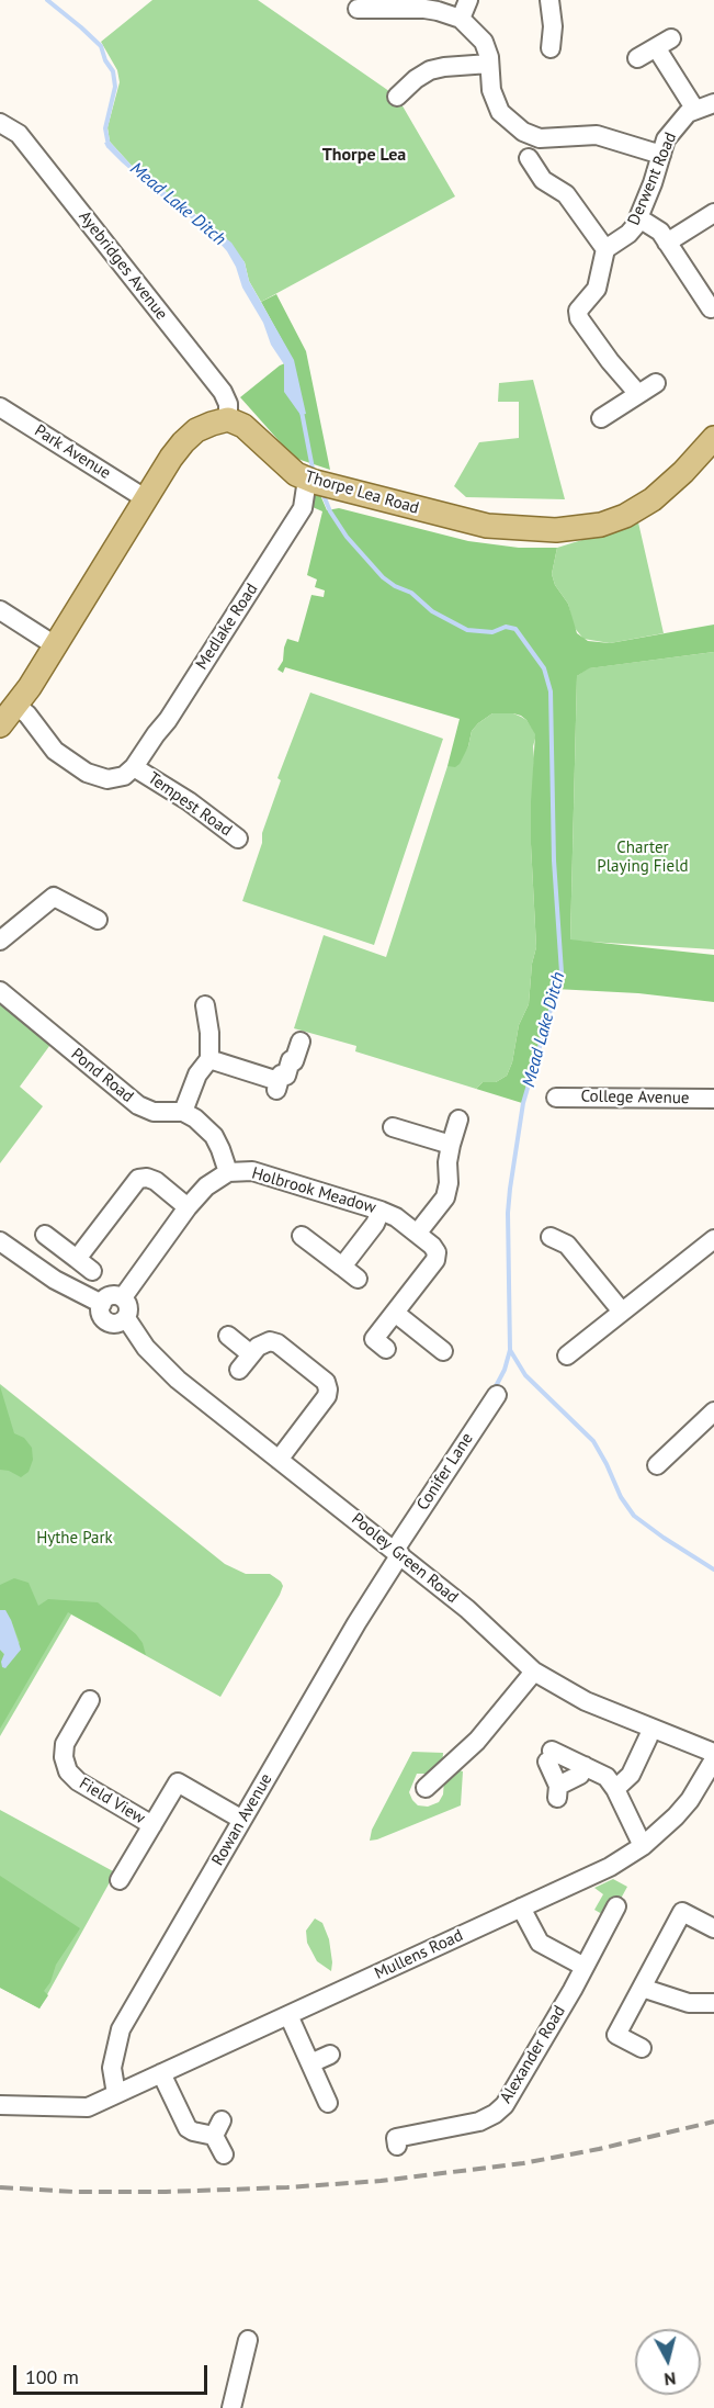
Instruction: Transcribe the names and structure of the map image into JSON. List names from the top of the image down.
{
  "streets": {
    "main road": ["Thorpe Lea Road"],
    "street": [
      "Derwent Road",
      "Ayebridges Avenue",
      "Park Avenue",
      "Medlake Road",
      "Tempest Road",
      "Pond Road",
      "College Avenue",
      "Holbrook Meadow",
      "Conifer Lane",
      "Pooley Green Road",
      "Field View",
      "Rowan Avenue",
      "Mullens Road",
      "Alexander Road"
    ]
  },
  "crossings": [
    ["Ayebridges Avenue", "Thorpe Lea Road"],
    ["Thorpe Lea Road", "Medlake Road"],
    ["Medlake Road", "Tempest Road"],
    ["Holbrook Meadow", "Pooley Green Road"],
    ["Conifer Lane", "Pooley Green Road"],
    ["Conifer Lane", "Rowan Avenue"],
    ["Pooley Green Road", "Rowan Avenue"],
    ["Field View", "Rowan Avenue"],
    ["Rowan Avenue", "Mullens Road"]
  ],
  "districts": ["Thorpe Lea"],
  "water": ["Mead Lake Ditch"],
  "parks": ["Charter Playing Field", "Hythe Park"],
  "scale_bar": "100 m",
  "north": "bottom"
}
